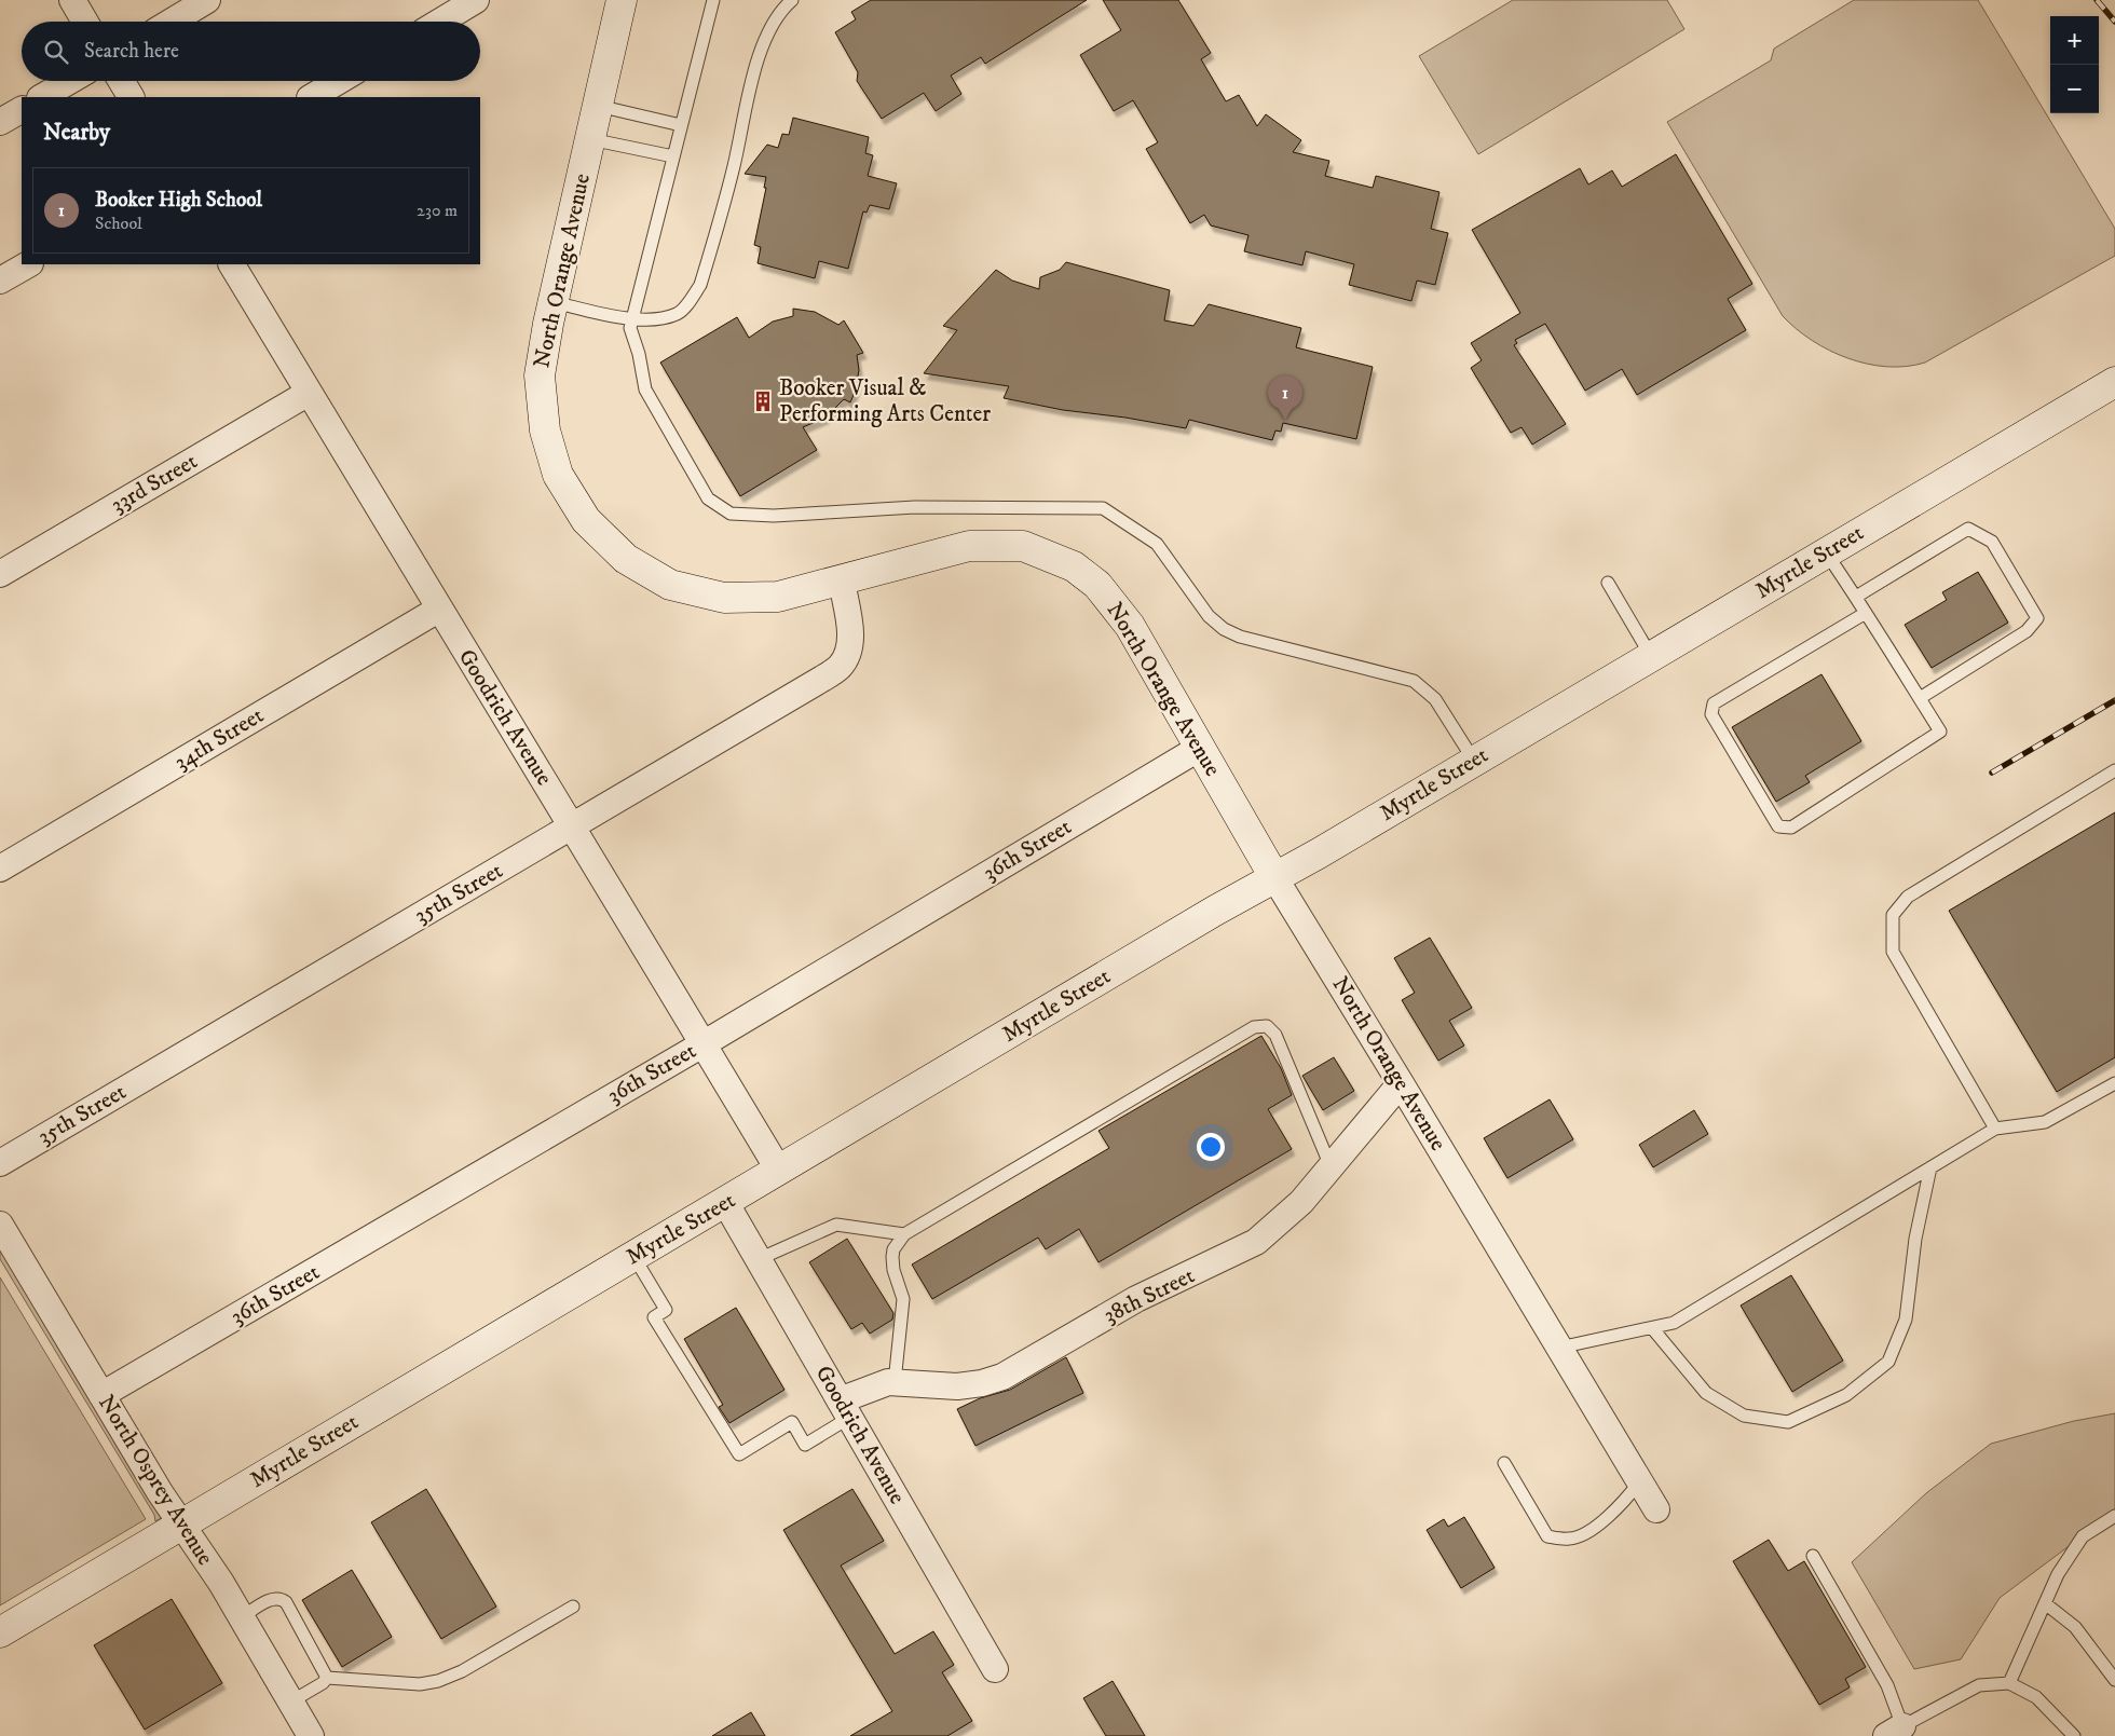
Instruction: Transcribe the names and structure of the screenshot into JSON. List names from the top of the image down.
{
  "streets": {
    "street": [
      "North Orange Avenue",
      "33rd Street",
      "Myrtle Street",
      "Goodrich Avenue",
      "34th Street",
      "36th Street",
      "35th Street",
      "38th Street",
      "North Osprey Avenue"
    ]
  },
  "crossings": [
    ["North Orange Avenue", "Myrtle Street"],
    ["North Orange Avenue", "36th Street"],
    ["North Orange Avenue", "35th Street"],
    ["North Orange Avenue", "38th Street"],
    ["33rd Street", "Goodrich Avenue"],
    ["Myrtle Street", "Goodrich Avenue"],
    ["Myrtle Street", "North Osprey Avenue"],
    ["Goodrich Avenue", "34th Street"],
    ["Goodrich Avenue", "36th Street"],
    ["Goodrich Avenue", "35th Street"],
    ["Goodrich Avenue", "38th Street"],
    ["36th Street", "North Osprey Avenue"]
  ],
  "places": {
    "building": ["Booker Visual & Performing Arts Center"]
  },
  "page": {
    "map_buttons": ["+", "−"],
    "search": "Search here",
    "heading": "Nearby",
    "list": [
      {
        "mark": "1",
        "name": "Booker High School",
        "note": "School",
        "value": "230 m"
      }
    ],
    "pins": "1"
  }
}
